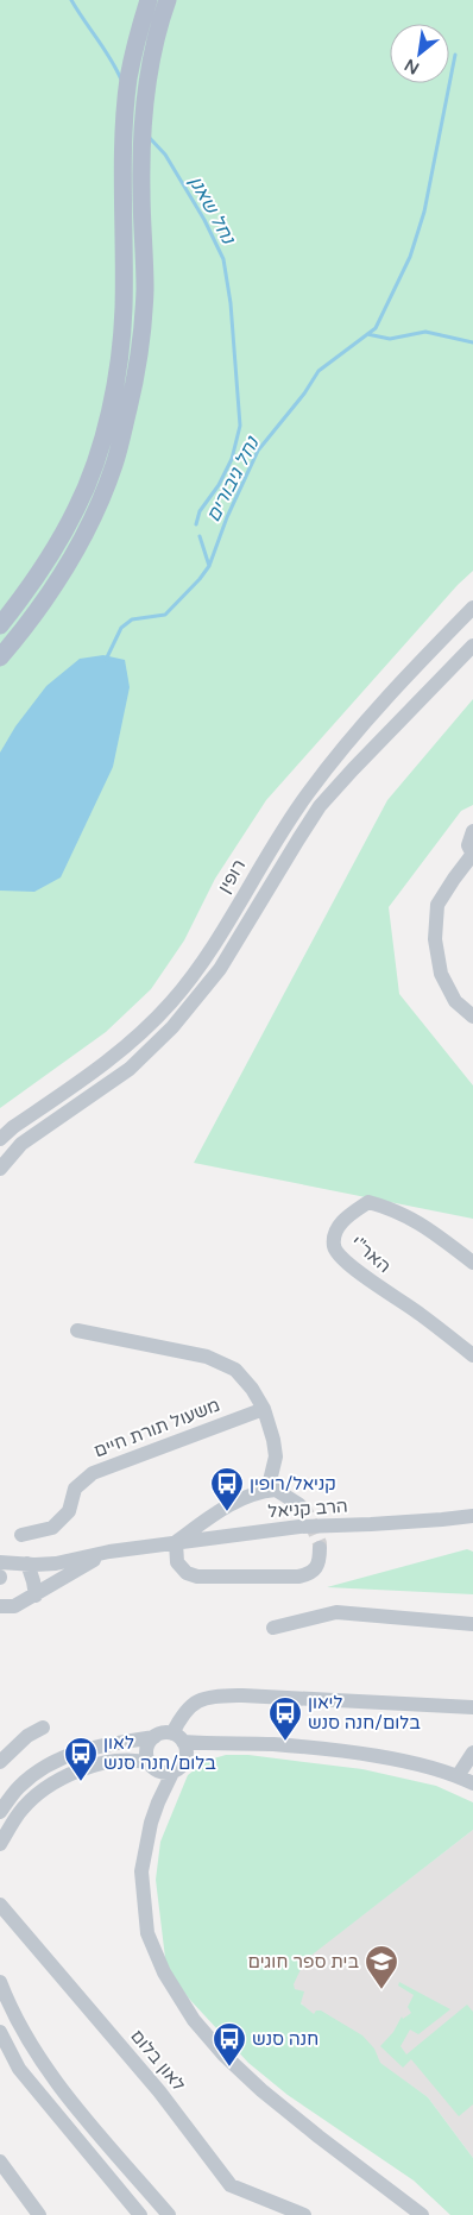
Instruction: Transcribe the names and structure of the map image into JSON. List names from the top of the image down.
{
  "streets": {
    "street": [
      "רופין",
      "האר\"י",
      "משעול תורת חיים",
      "הרב קניאל",
      "לאון בלום"
    ]
  },
  "water": ["נחל שאנן", "נחל גיבורים"],
  "places": {
    "bus stop": [
      "קניאל/רופין",
      "ליאון בלום/חנה סנש",
      "לאון בלום/חנה סנש",
      "חנה סנש"
    ],
    "school or university": ["בית ספר חוגים"]
  },
  "north": "bottom left"
}
